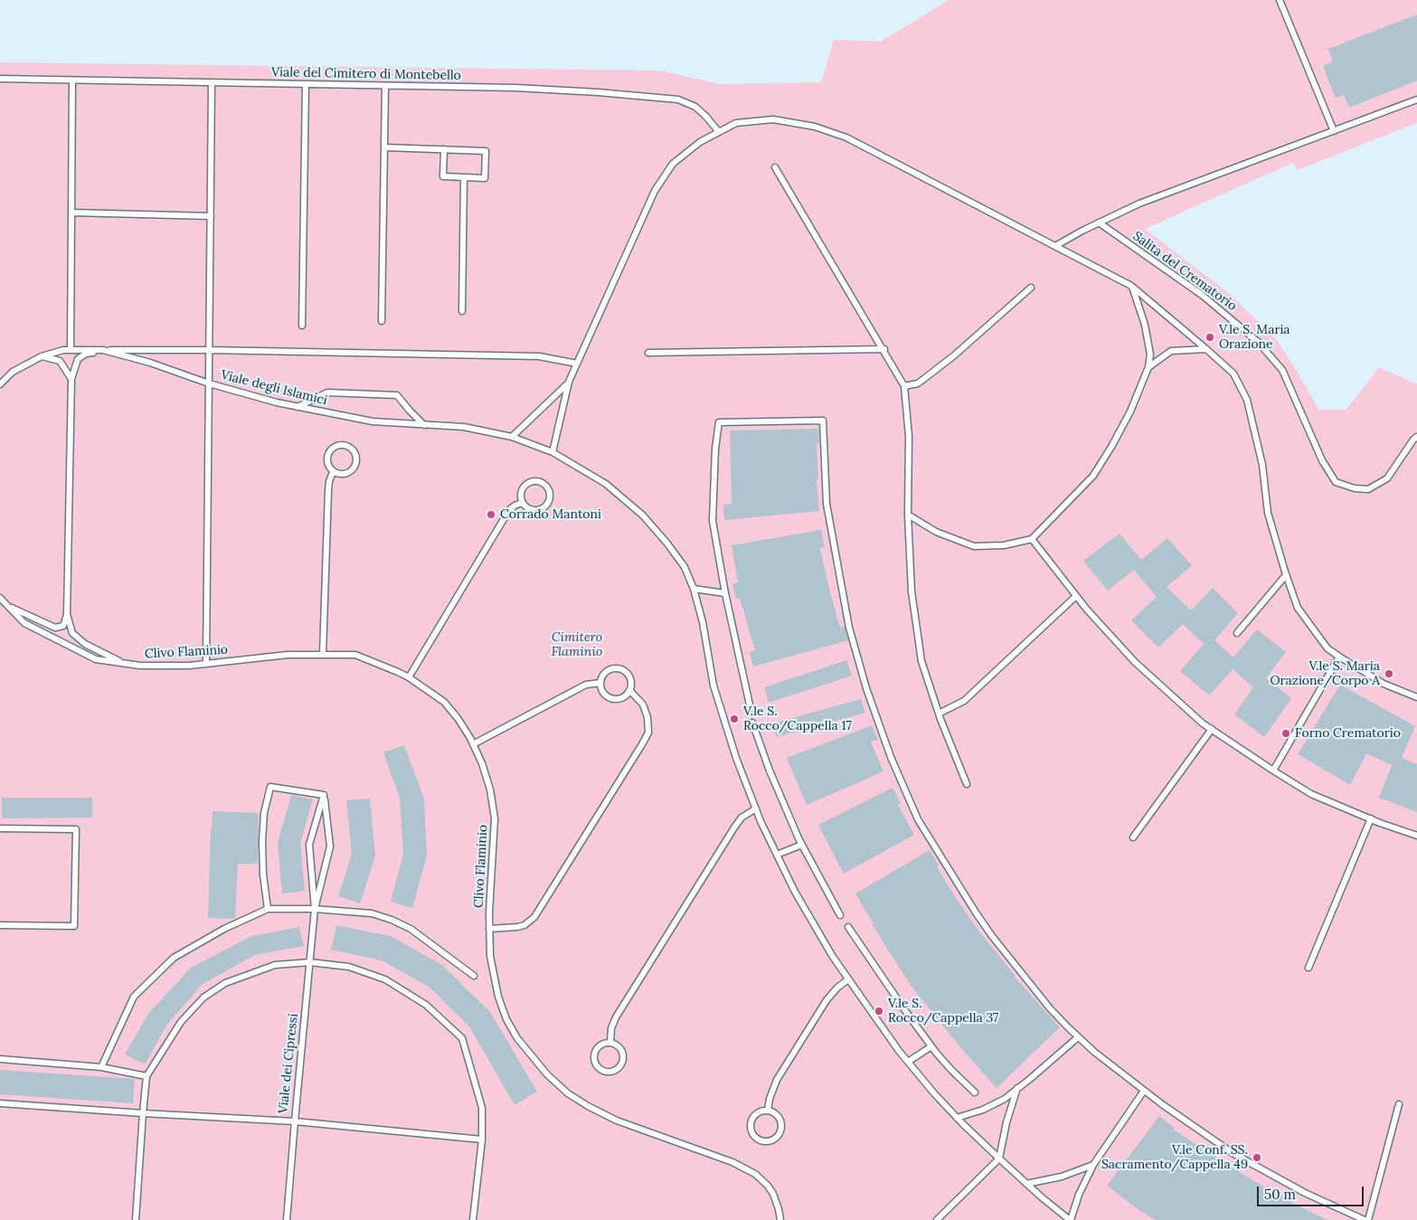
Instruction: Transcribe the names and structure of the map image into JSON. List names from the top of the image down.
{
  "streets": {
    "lane": [
      "Viale del Cimitero di Montebello",
      "Salita del Crematorio",
      "Viale degli Islamici",
      "Clivo Flaminio",
      "Viale dei Cipressi"
    ]
  },
  "parks": ["Cimitero Flaminio"],
  "places": [
    "V.le S. Maria Orazione",
    "Corrado Mantoni",
    "V.le S. Maria Orazione/Corpo A",
    "V.le S. Rocco/Cappella 17",
    "Forno Crematorio",
    "V.le S. Rocco/Cappella 37",
    "V.le Conf. SS. Sacramento/Cappella 49"
  ],
  "scale_bar": "50 m"
}
